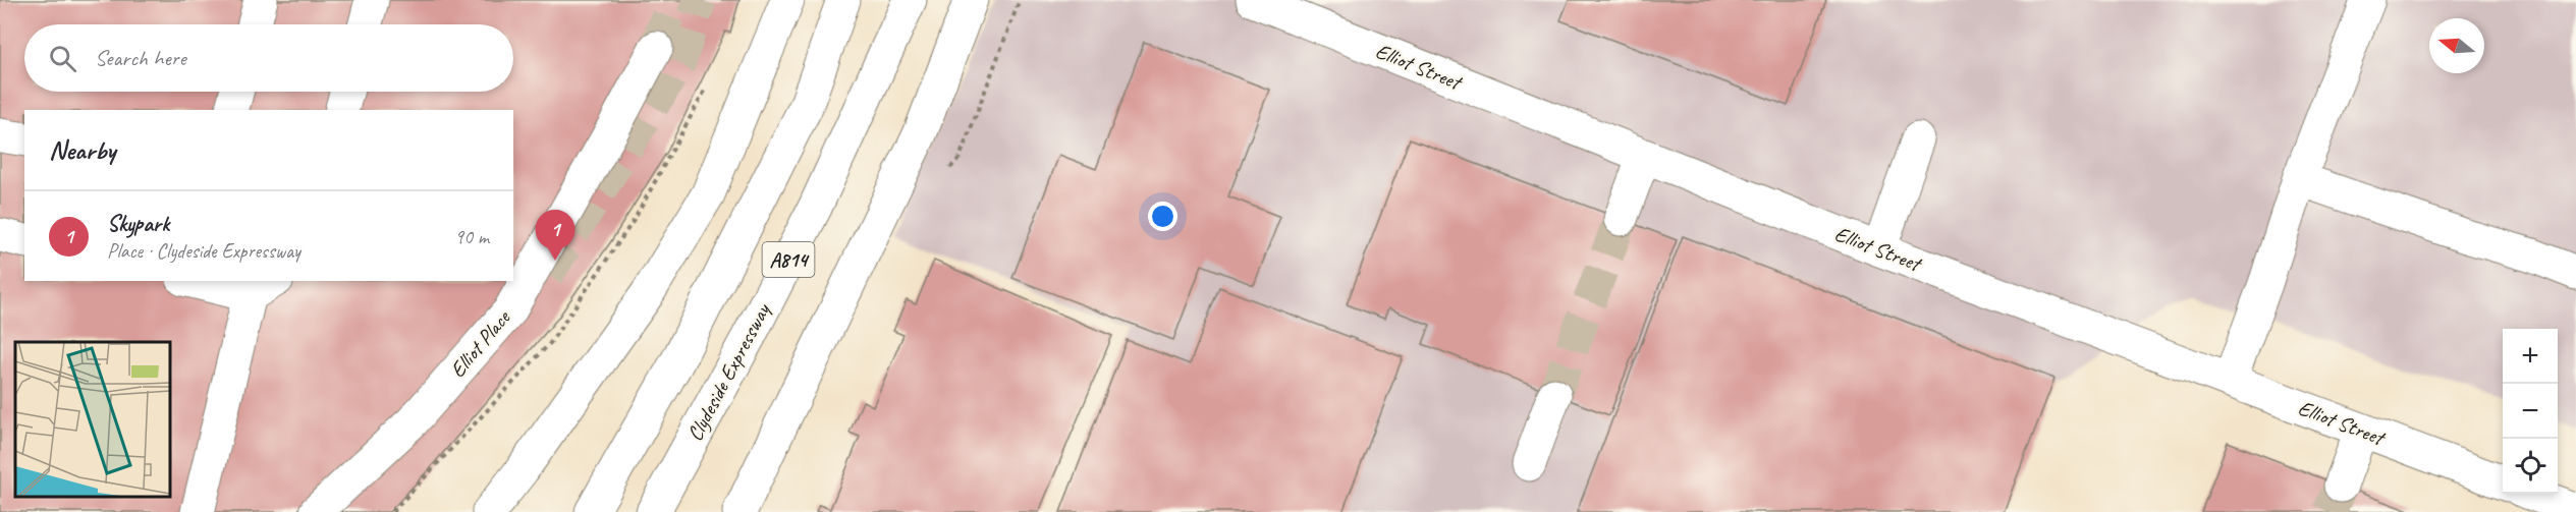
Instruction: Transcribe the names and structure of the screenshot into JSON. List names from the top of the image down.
{
  "streets": {
    "main road": [
      "Elliot Street",
      "A814",
      "Elliot Place",
      "Clydeside Expressway"
    ]
  },
  "north": "left",
  "page": {
    "search": "Search here",
    "heading": "Nearby",
    "list": [
      {
        "mark": "1",
        "name": "Skypark",
        "note": "Place · Clydeside Expressway",
        "value": "90 m"
      }
    ],
    "pins": "1",
    "map_buttons": ["+", "−"]
  }
}
